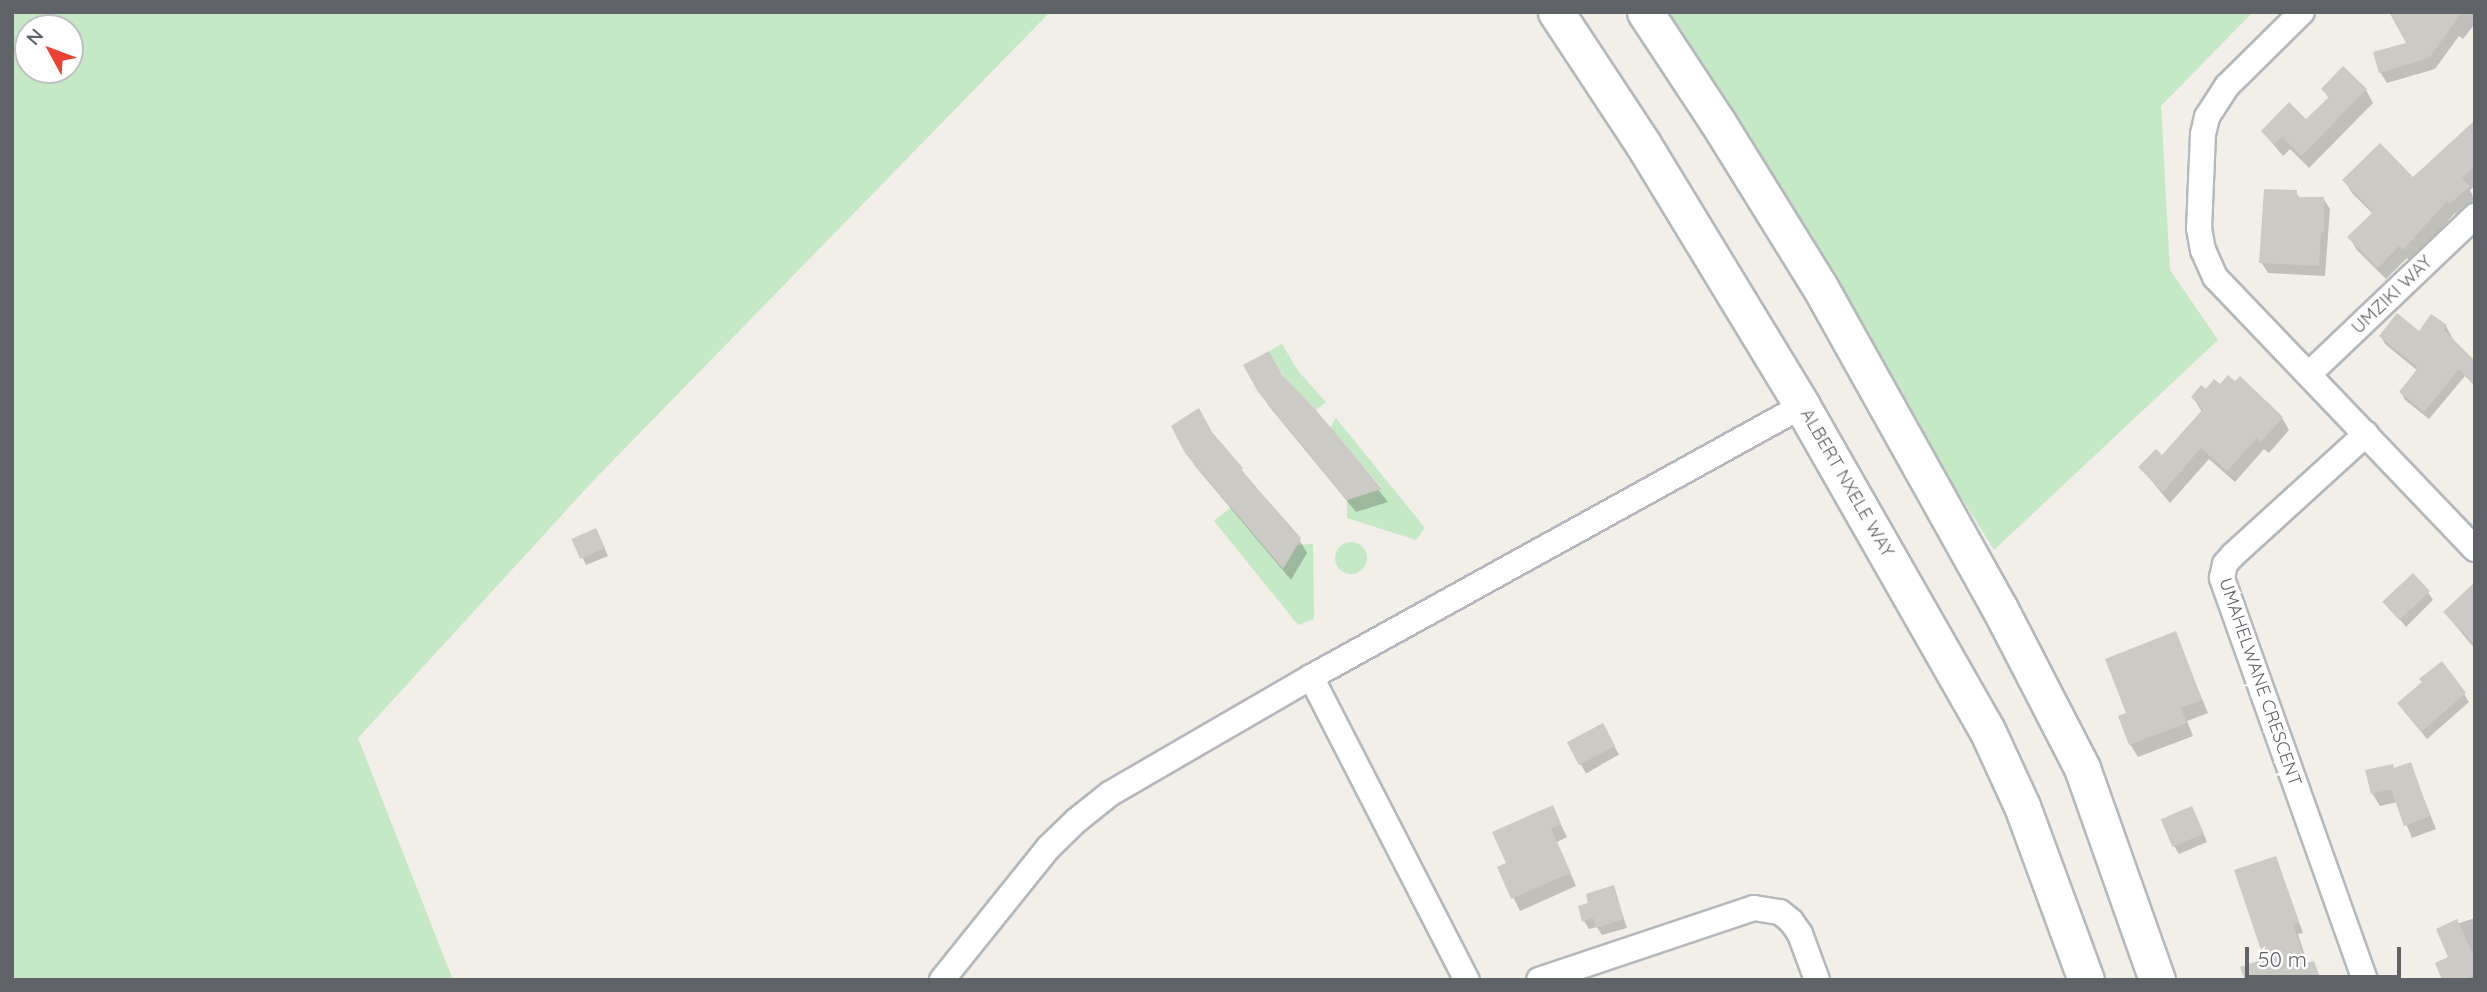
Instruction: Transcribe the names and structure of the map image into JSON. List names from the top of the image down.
{
  "streets": {
    "main road": ["ALBERT NXELE WAY"],
    "street": ["UMZIKI WAY", "UMAHELWANE CRESCENT"]
  },
  "scale_bar": "50 m",
  "north": "top left"
}
